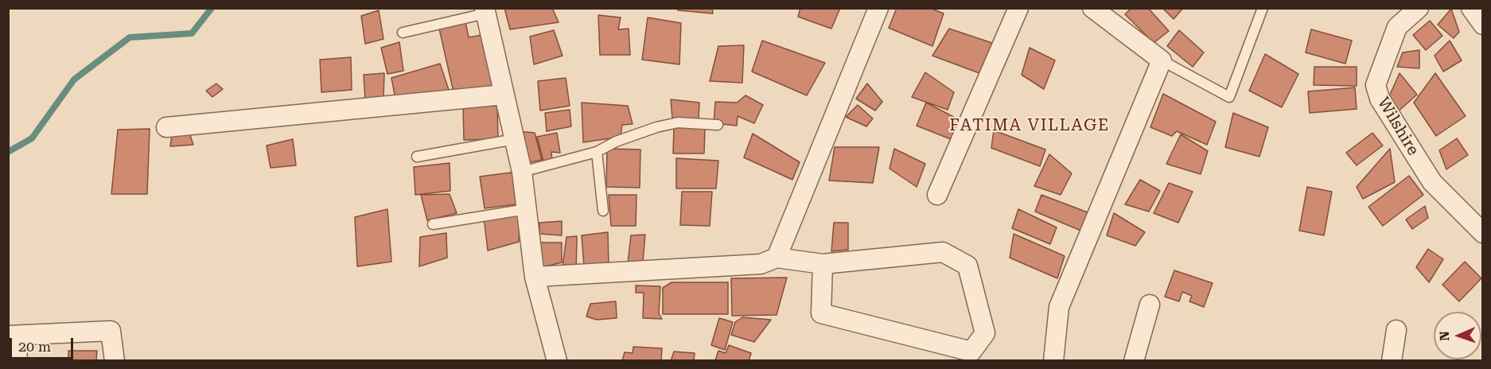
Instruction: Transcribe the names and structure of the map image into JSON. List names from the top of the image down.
{
  "streets": {
    "street": ["Wilshire"]
  },
  "districts": ["FATIMA VILLAGE"],
  "scale_bar": "20 m",
  "north": "left"
}
